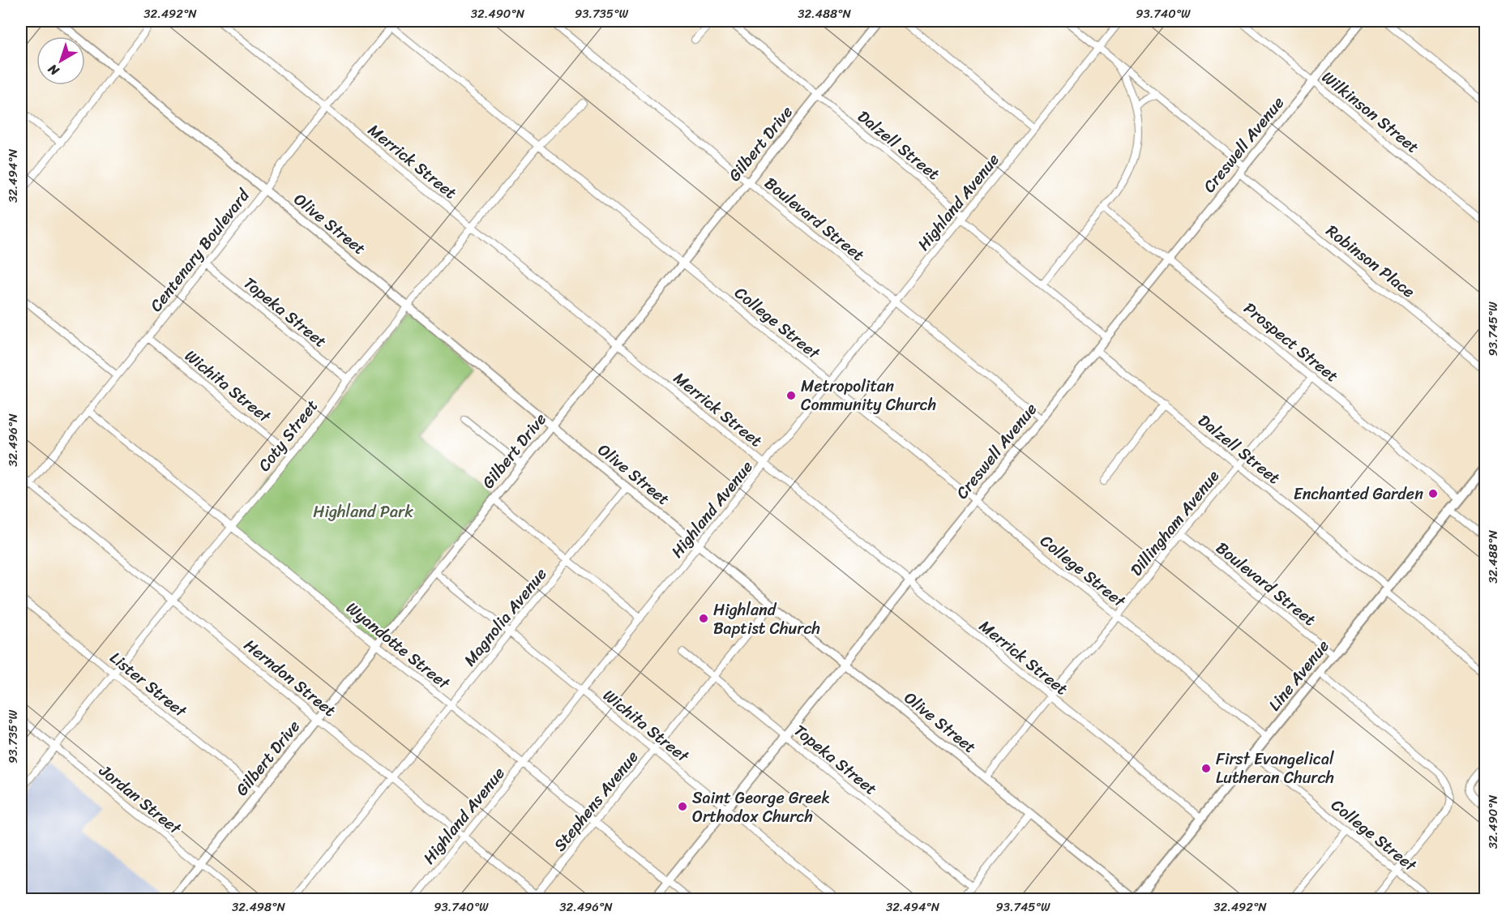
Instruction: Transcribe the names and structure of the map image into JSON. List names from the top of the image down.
{
  "streets": {
    "main road": ["Line Avenue"],
    "street": [
      "Wilkinson Street",
      "Gilbert Drive",
      "Creswell Avenue",
      "Dalzell Street",
      "Merrick Street",
      "Highland Avenue",
      "Boulevard Street",
      "Olive Street",
      "Centenary Boulevard",
      "Robinson Place",
      "Topeka Street",
      "College Street",
      "Prospect Street",
      "Wichita Street",
      "Coty Street",
      "Dillingham Avenue",
      "Magnolia Avenue",
      "Wyandotte Street",
      "Herndon Street",
      "Lister Street",
      "Jordan Street",
      "Stephens Avenue"
    ]
  },
  "crossings": [
    ["Wilkinson Street", "Creswell Avenue"],
    ["Gilbert Drive", "Dalzell Street"],
    ["Gilbert Drive", "Merrick Street"],
    ["Gilbert Drive", "Boulevard Street"],
    ["Gilbert Drive", "Olive Street"],
    ["Gilbert Drive", "College Street"],
    ["Gilbert Drive", "Wichita Street"],
    ["Gilbert Drive", "Wyandotte Street"],
    ["Gilbert Drive", "Herndon Street"],
    ["Gilbert Drive", "Lister Street"],
    ["Gilbert Drive", "Jordan Street"],
    ["Creswell Avenue", "Dalzell Street"],
    ["Creswell Avenue", "Merrick Street"],
    ["Creswell Avenue", "Boulevard Street"],
    ["Creswell Avenue", "Olive Street"],
    ["Creswell Avenue", "Robinson Place"],
    ["Creswell Avenue", "Topeka Street"],
    ["Creswell Avenue", "College Street"],
    ["Creswell Avenue", "Prospect Street"],
    ["Creswell Avenue", "Wichita Street"],
    ["Creswell Avenue", "Wyandotte Street"],
    ["Dalzell Street", "Highland Avenue"],
    ["Dalzell Street", "Dillingham Avenue"],
    ["Dalzell Street", "Line Avenue"],
    ["Merrick Street", "Highland Avenue"],
    ["Merrick Street", "Centenary Boulevard"],
    ["Merrick Street", "Coty Street"],
    ["Merrick Street", "Dillingham Avenue"],
    ["Merrick Street", "Line Avenue"],
    ["Highland Avenue", "Boulevard Street"],
    ["Highland Avenue", "Olive Street"],
    ["Highland Avenue", "College Street"],
    ["Highland Avenue", "Wichita Street"],
    ["Highland Avenue", "Wyandotte Street"],
    ["Highland Avenue", "Herndon Street"],
    ["Boulevard Street", "Dillingham Avenue"],
    ["Boulevard Street", "Line Avenue"],
    ["Olive Street", "Centenary Boulevard"],
    ["Olive Street", "Coty Street"],
    ["Olive Street", "Dillingham Avenue"],
    ["Olive Street", "Magnolia Avenue"],
    ["Olive Street", "Line Avenue"],
    ["Olive Street", "Stephens Avenue"],
    ["Centenary Boulevard", "Topeka Street"],
    ["Centenary Boulevard", "College Street"],
    ["Centenary Boulevard", "Wichita Street"],
    ["Centenary Boulevard", "Wyandotte Street"],
    ["Centenary Boulevard", "Herndon Street"],
    ["Topeka Street", "Coty Street"],
    ["Topeka Street", "Stephens Avenue"],
    ["College Street", "Coty Street"],
    ["College Street", "Dillingham Avenue"],
    ["College Street", "Line Avenue"],
    ["Prospect Street", "Dillingham Avenue"],
    ["Prospect Street", "Line Avenue"],
    ["Wichita Street", "Coty Street"],
    ["Wichita Street", "Magnolia Avenue"],
    ["Wichita Street", "Stephens Avenue"],
    ["Coty Street", "Wyandotte Street"],
    ["Coty Street", "Herndon Street"],
    ["Coty Street", "Lister Street"],
    ["Coty Street", "Jordan Street"],
    ["Magnolia Avenue", "Wyandotte Street"],
    ["Magnolia Avenue", "Herndon Street"],
    ["Wyandotte Street", "Stephens Avenue"],
    ["Herndon Street", "Stephens Avenue"]
  ],
  "parks": ["Highland Park"],
  "places": [
    "Metropolitan Community Church",
    "Enchanted Garden",
    "Highland Baptist Church",
    "First Evangelical Lutheran Church",
    "Saint George Greek Orthodox Church"
  ],
  "north": "bottom left",
  "coordinates": [
    "32.492°N",
    "32.490°N",
    "93.735°W",
    "32.488°N",
    "93.740°W",
    "32.494°N",
    "93.745°W",
    "32.496°N",
    "32.498°N"
  ]
}
